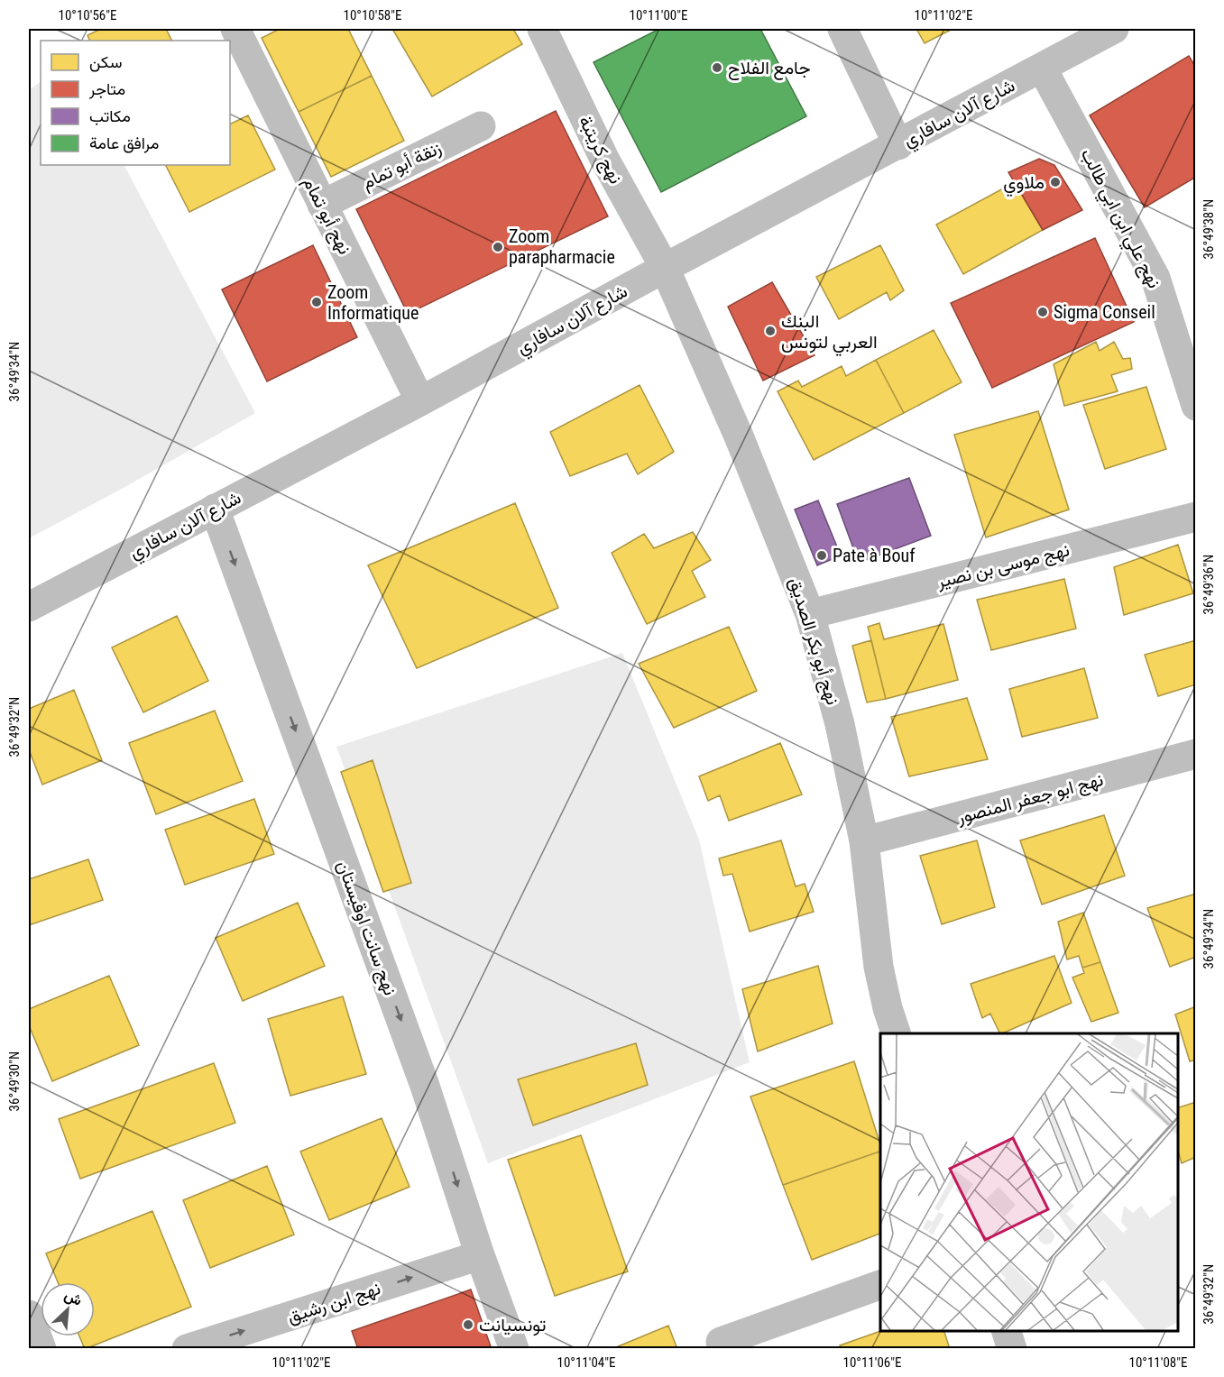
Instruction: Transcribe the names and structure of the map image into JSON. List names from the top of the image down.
{
  "streets": {
    "street": [
      "شارع آلان سافاري",
      "نهج كريتبة",
      "زنقة أبو تمام",
      "نهج أبو تمام",
      "نهج علي ابن ابي طالب",
      "نهج موسى بن نصير",
      "نهج أبو بكر الصديق",
      "نهج ابو جعفر المنصور",
      "نهج سانت اوقيستان",
      "نهج ابن رشيق"
    ]
  },
  "crossings": [
    ["شارع آلان سافاري", "نهج كريتبة"],
    ["شارع آلان سافاري", "نهج أبو تمام"],
    ["شارع آلان سافاري", "نهج علي ابن ابي طالب"],
    ["شارع آلان سافاري", "نهج أبو بكر الصديق"],
    ["شارع آلان سافاري", "نهج سانت اوقيستان"],
    ["نهج كريتبة", "نهج أبو بكر الصديق"],
    ["زنقة أبو تمام", "نهج أبو تمام"],
    ["نهج موسى بن نصير", "نهج أبو بكر الصديق"],
    ["نهج أبو بكر الصديق", "نهج ابو جعفر المنصور"],
    ["نهج سانت اوقيستان", "نهج ابن رشيق"]
  ],
  "one_way": ["نهج سانت اوقيستان", "نهج ابن رشيق"],
  "places": [
    "جامع الفلاح",
    "ملاوي",
    "Zoom parapharmacie",
    "Zoom Informatique",
    "Sigma Conseil",
    "البنك العربي لتونس",
    "Pate à Bouf",
    "تونسيانت"
  ],
  "legend": [
    "سكن",
    "متاجر",
    "مكاتب",
    "مرافق عامة"
  ],
  "north": "top right",
  "coordinates": [
    "10°10'56\"E",
    "10°10'58\"E",
    "10°11'00\"E",
    "10°11'02\"E",
    "36°49'38\"N",
    "36°49'34\"N",
    "36°49'36\"N",
    "36°49'32\"N",
    "36°49'30\"N",
    "10°11'04\"E",
    "10°11'06\"E",
    "10°11'08\"E"
  ]
}
